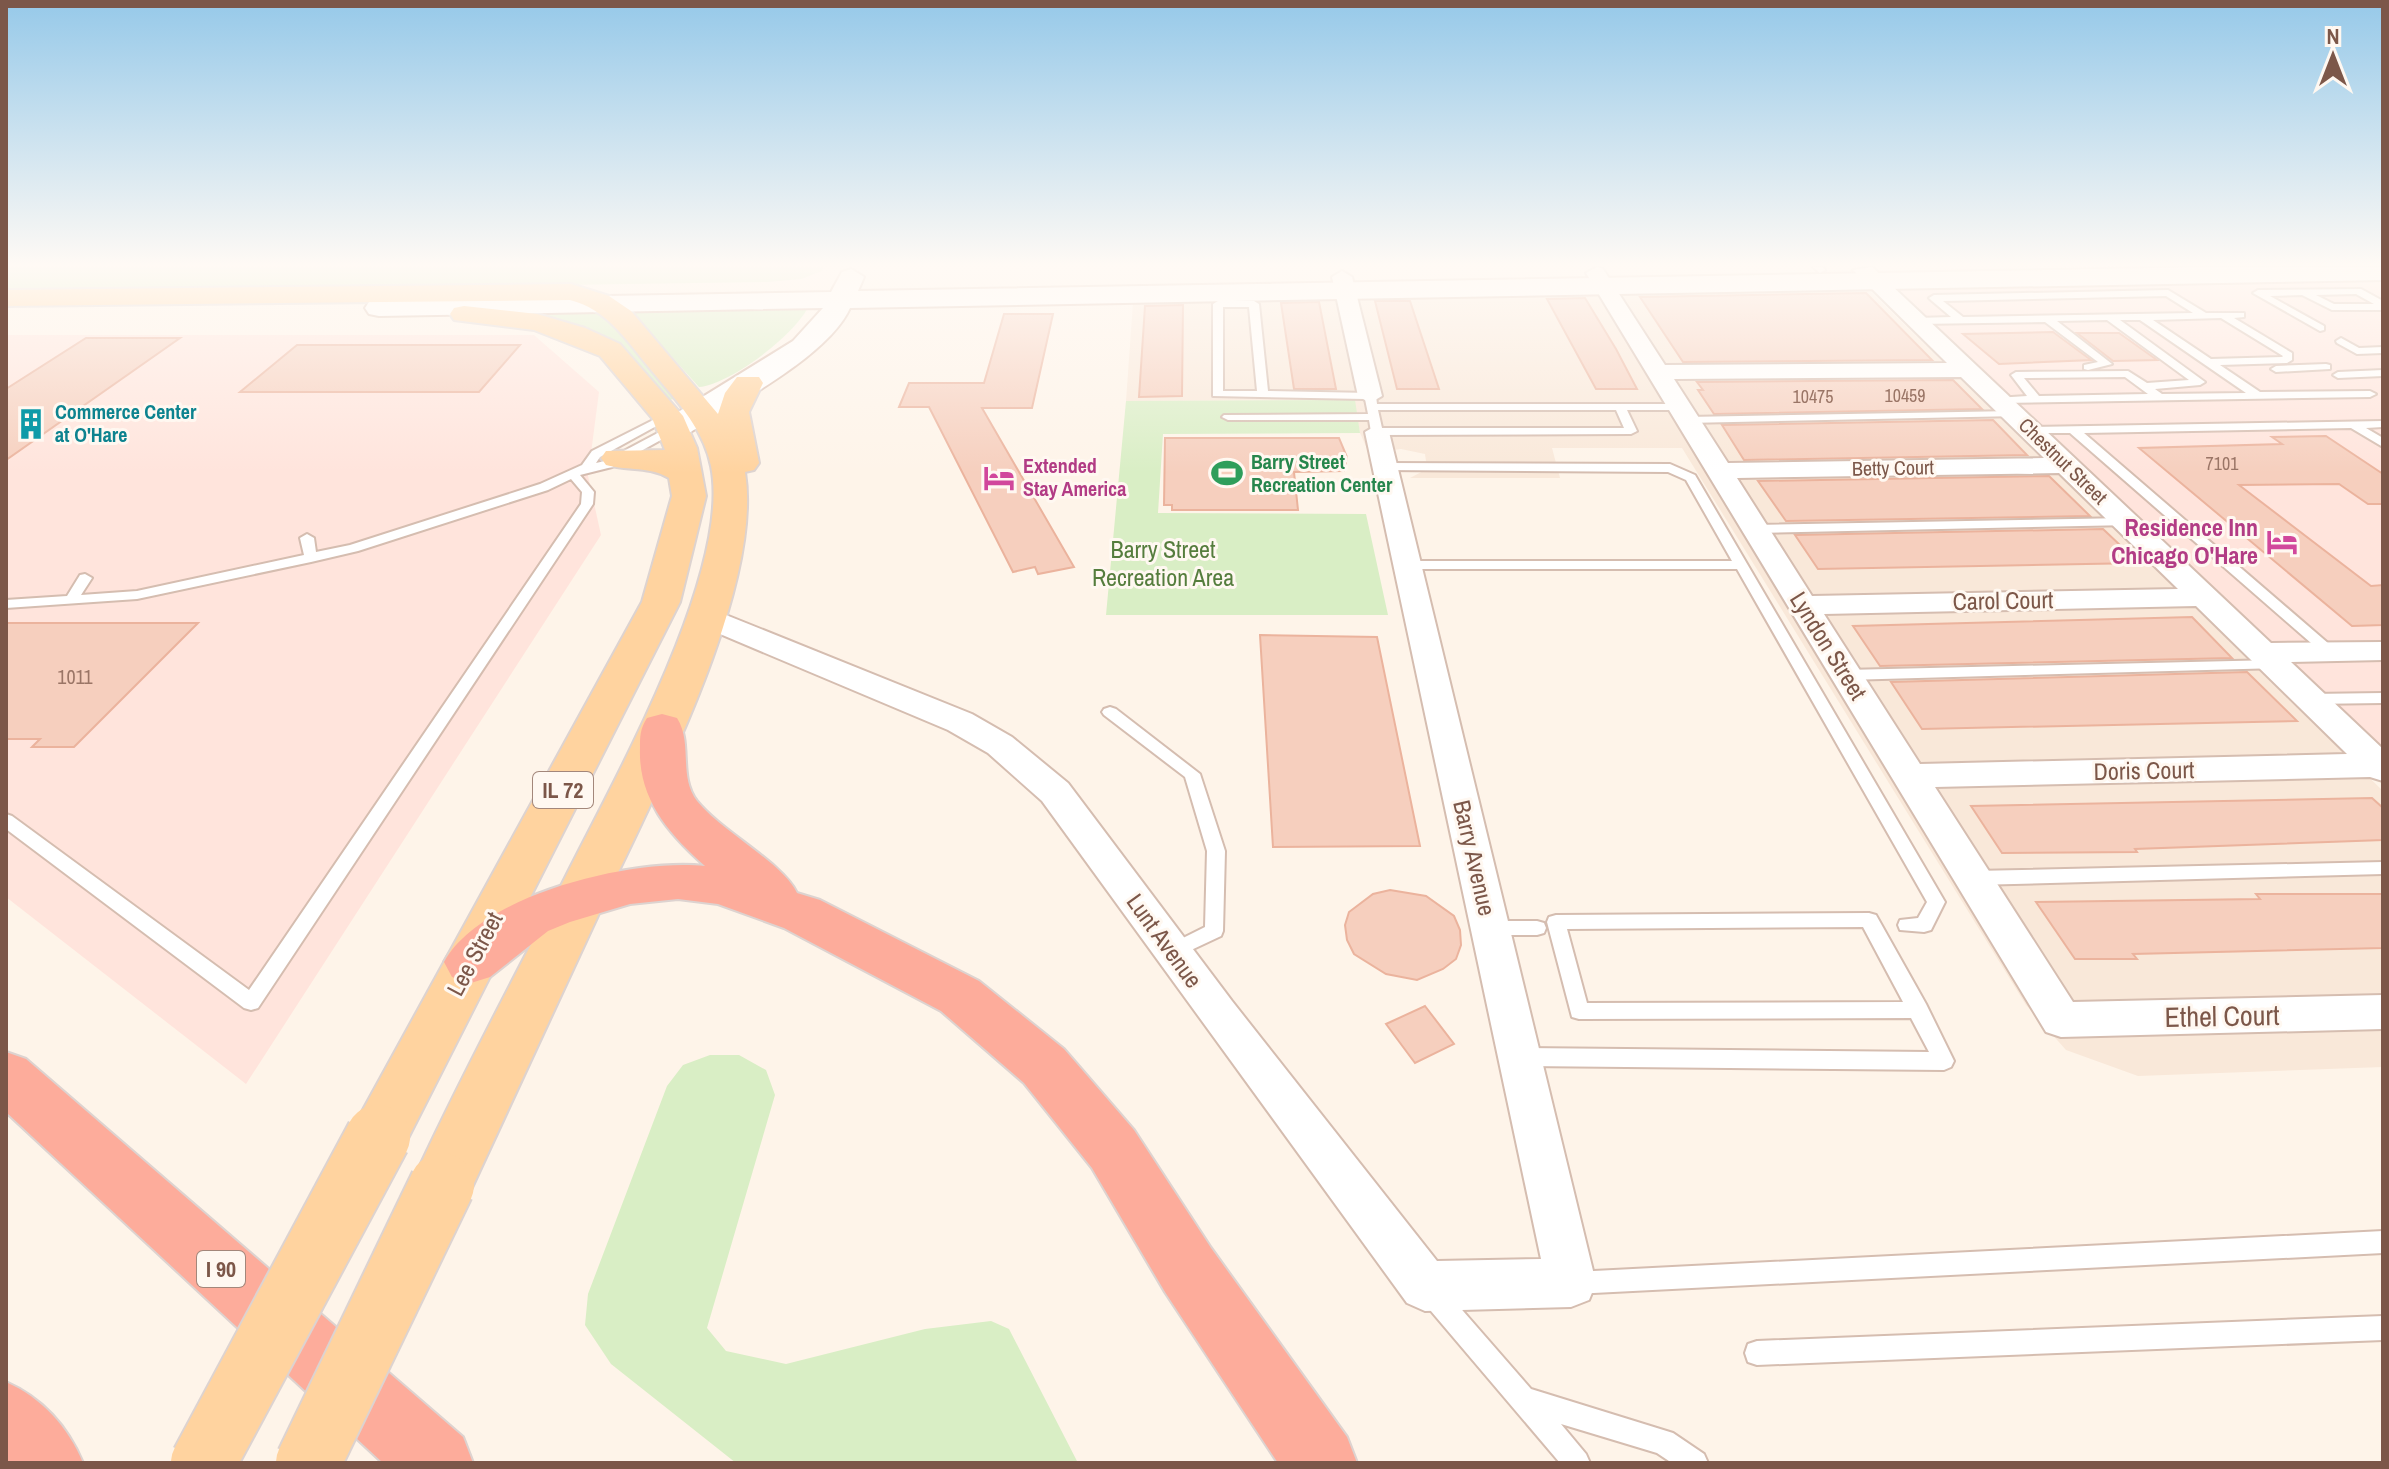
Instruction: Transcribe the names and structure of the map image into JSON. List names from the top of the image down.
{
  "streets": {
    "highway": ["I 90"],
    "main road": ["IL 72", "Lee Street"],
    "street": [
      "Chestnut Street",
      "Betty Court",
      "Carol Court",
      "Lyndon Street",
      "Doris Court",
      "Barry Avenue",
      "Lunt Avenue",
      "Ethel Court"
    ]
  },
  "crossings": [
    ["Chestnut Street", "Betty Court"],
    ["Chestnut Street", "Carol Court"],
    ["Chestnut Street", "Doris Court"],
    ["Betty Court", "Lyndon Street"],
    ["Carol Court", "Lyndon Street"],
    ["Lyndon Street", "Doris Court"],
    ["Lyndon Street", "Ethel Court"],
    ["IL 72", "Lee Street"],
    ["Lunt Avenue", "Lee Street"]
  ],
  "parks": ["Barry Street Recreation Area"],
  "places": {
    "building": ["Commerce Center at O'Hare"],
    "sports": ["Barry Street Recreation Center"],
    "hotel": ["Extended Stay America", "Residence Inn Chicago O'Hare"]
  },
  "house_numbers": [
    "10459",
    "10475",
    "7101",
    "1011"
  ],
  "north": "top"
}
